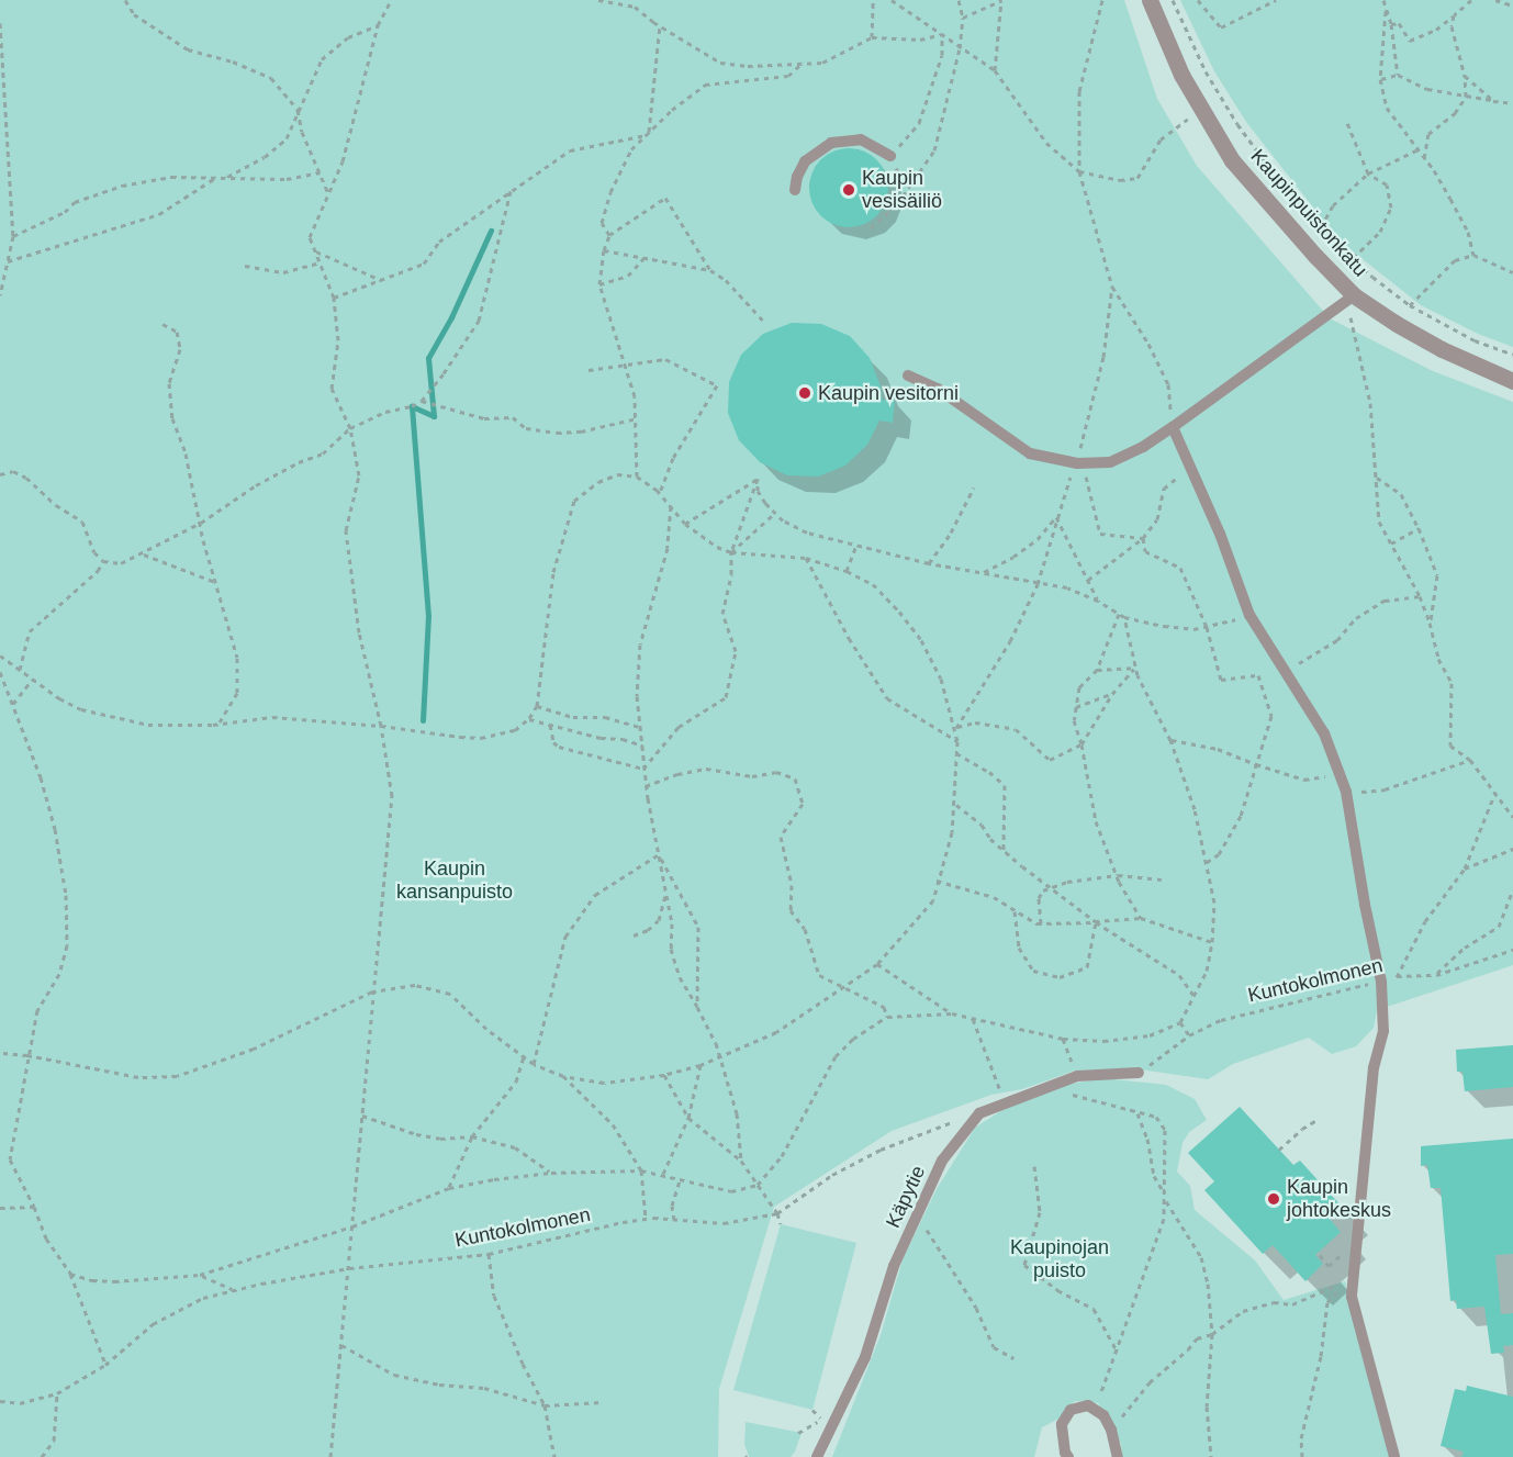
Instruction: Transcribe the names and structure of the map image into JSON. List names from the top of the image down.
{
  "streets": {
    "street": ["Kaupinpuistonkatu"],
    "lane": ["Käpytie"],
    "path": ["Kuntokolmonen"]
  },
  "crossings": [
    ["Kuntokolmonen", "Käpytie"]
  ],
  "parks": ["Kaupin kansanpuisto", "Kaupinojan puisto"],
  "places": ["Kaupin vesisäiliö", "Kaupin vesitorni", "Kaupin johtokeskus"]
}
